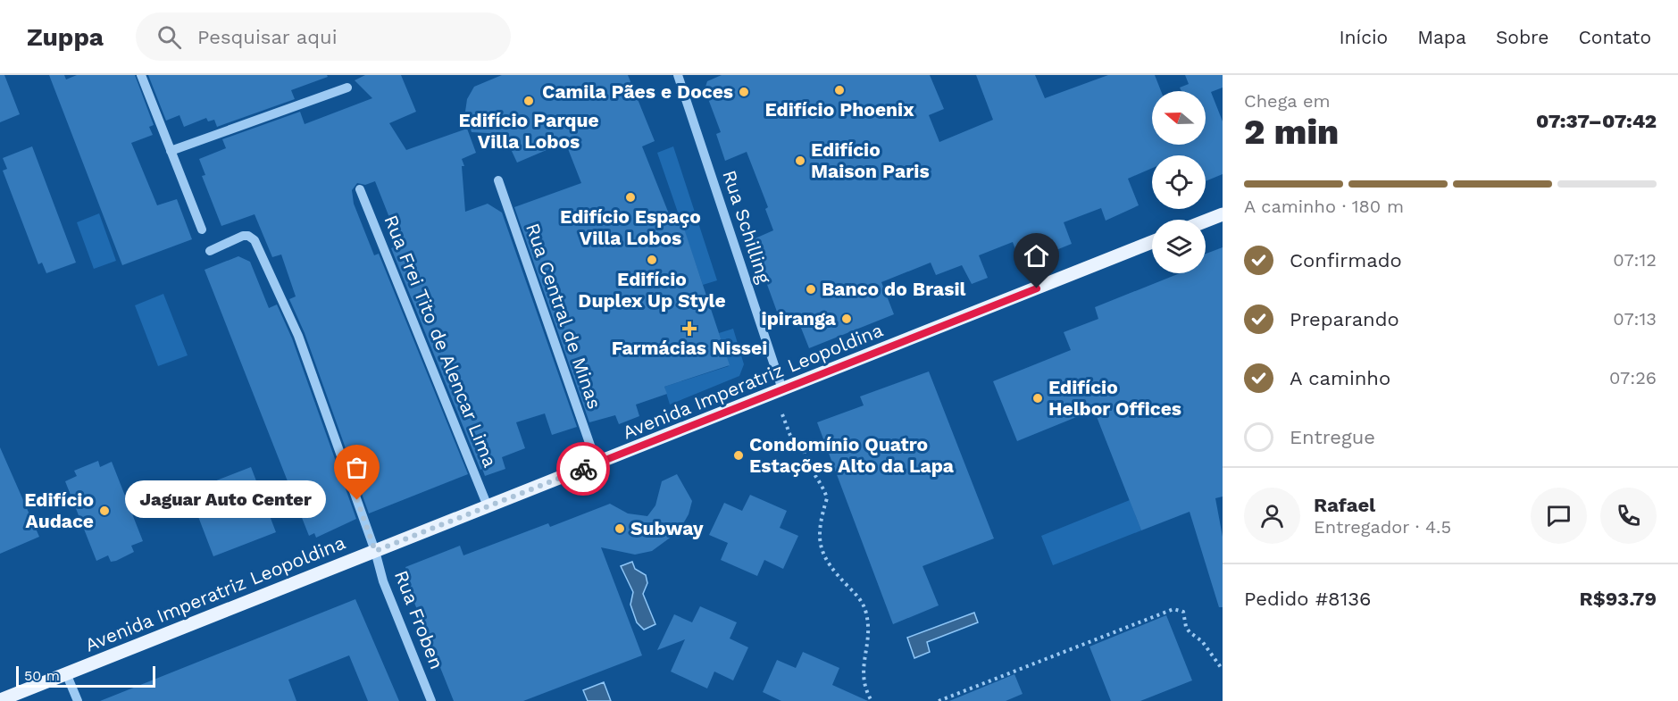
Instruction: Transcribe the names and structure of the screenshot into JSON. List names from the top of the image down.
{
  "streets": {
    "main road": ["Avenida Imperatriz Leopoldina"],
    "street": [
      "Rua Schilling",
      "Rua Central de Minas",
      "Rua Frei Tito de Alencar Lima",
      "Rua Froben"
    ]
  },
  "crossings": [
    ["Rua Schilling", "Avenida Imperatriz Leopoldina"],
    ["Rua Central de Minas", "Avenida Imperatriz Leopoldina"],
    ["Rua Frei Tito de Alencar Lima", "Avenida Imperatriz Leopoldina"],
    ["Avenida Imperatriz Leopoldina", "Rua Froben"]
  ],
  "places": {
    "other": [
      "Edifício Phoenix",
      "Camila Pães e Doces",
      "Edifício Parque Villa Lobos",
      "Edifício Maison Paris",
      "Edifício Espaço Villa Lobos",
      "Edifício Duplex Up Style",
      "Banco do Brasil",
      "ipiranga",
      "Edifício Helbor Offices",
      "Condomínio Quatro Estações Alto da Lapa",
      "Jaguar Auto Center",
      "Edifício Audace",
      "Subway"
    ],
    "health": ["Farmácias Nissei"]
  },
  "scale_bar": "50 m",
  "north": "left",
  "page": {
    "header": "Zuppa",
    "search": "Pesquisar aqui",
    "nav": [
      "Início",
      "Mapa",
      "Sobre",
      "Contato"
    ],
    "heading": ["2 min", "Chega em", "07:37–07:42"],
    "panel": [
      "Rafael",
      "Entregador · 4.5",
      "Pedido #8136",
      "R$93.79"
    ],
    "bar": "A caminho · 180 m",
    "list": [
      ["Confirmado", "07:12"],
      ["Preparando", "07:13"],
      ["A caminho", "07:26"],
      "Entregue"
    ],
    "bubble": "Jaguar Auto Center",
    "scale": "50 m"
  }
}
